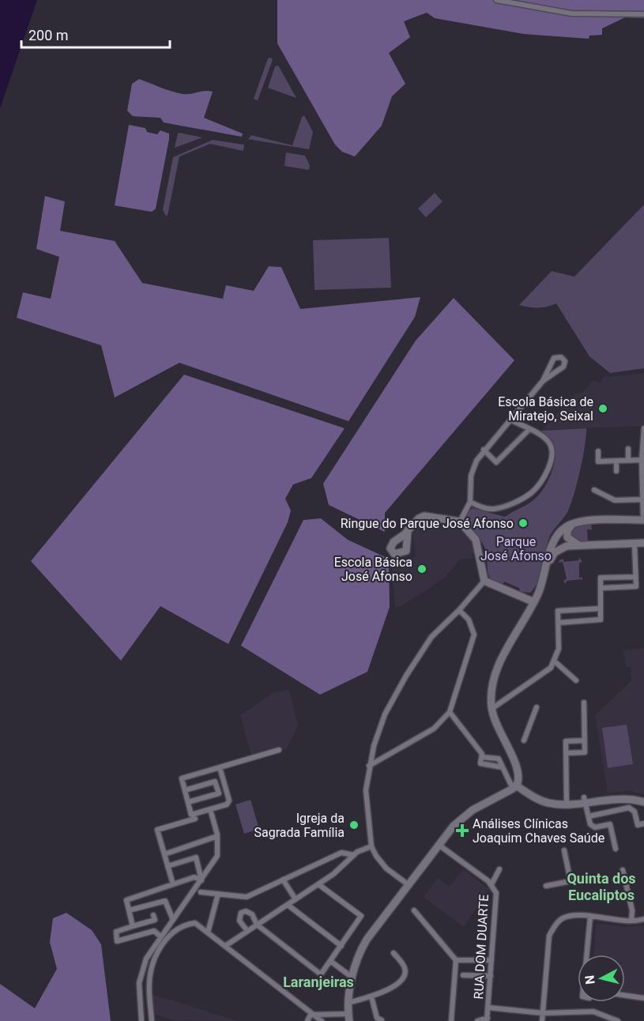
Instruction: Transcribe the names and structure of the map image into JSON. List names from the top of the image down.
{
  "streets": {
    "street": ["RUA DOM DUARTE"]
  },
  "districts": ["Quinta dos Eucaliptos", "Laranjeiras"],
  "parks": ["Parque José Afonso"],
  "places": {
    "other": [
      "Escola Básica de Miratejo, Seixal",
      "Ringue do Parque José Afonso",
      "Escola Básica José Afonso",
      "Igreja da Sagrada Família"
    ],
    "health": ["Análises Clínicas Joaquim Chaves Saúde"]
  },
  "scale_bar": "200 m",
  "north": "left"
}
